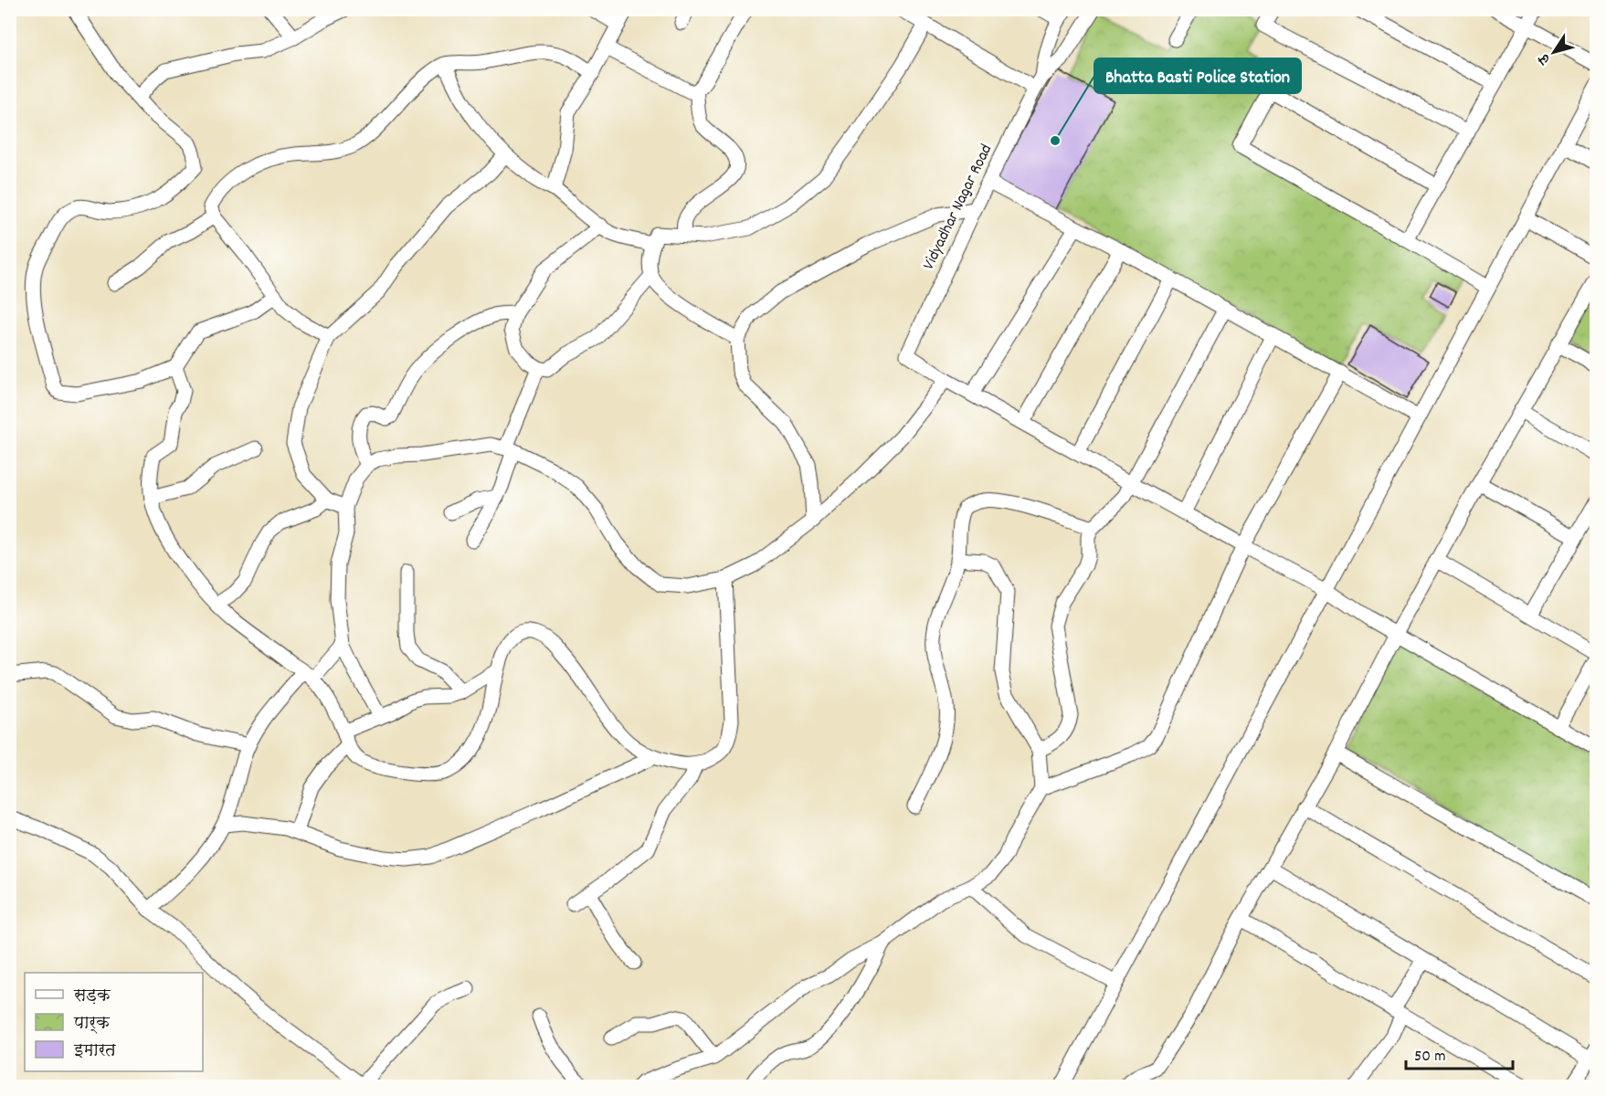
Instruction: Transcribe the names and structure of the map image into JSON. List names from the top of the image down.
{
  "streets": {
    "street": ["Vidyadhar Nagar Road"]
  },
  "places": ["Bhatta Basti Police Station"],
  "legend": ["सड़क", "पार्क", "इमारत"],
  "scale_bar": "50 m",
  "north": "bottom left"
}
